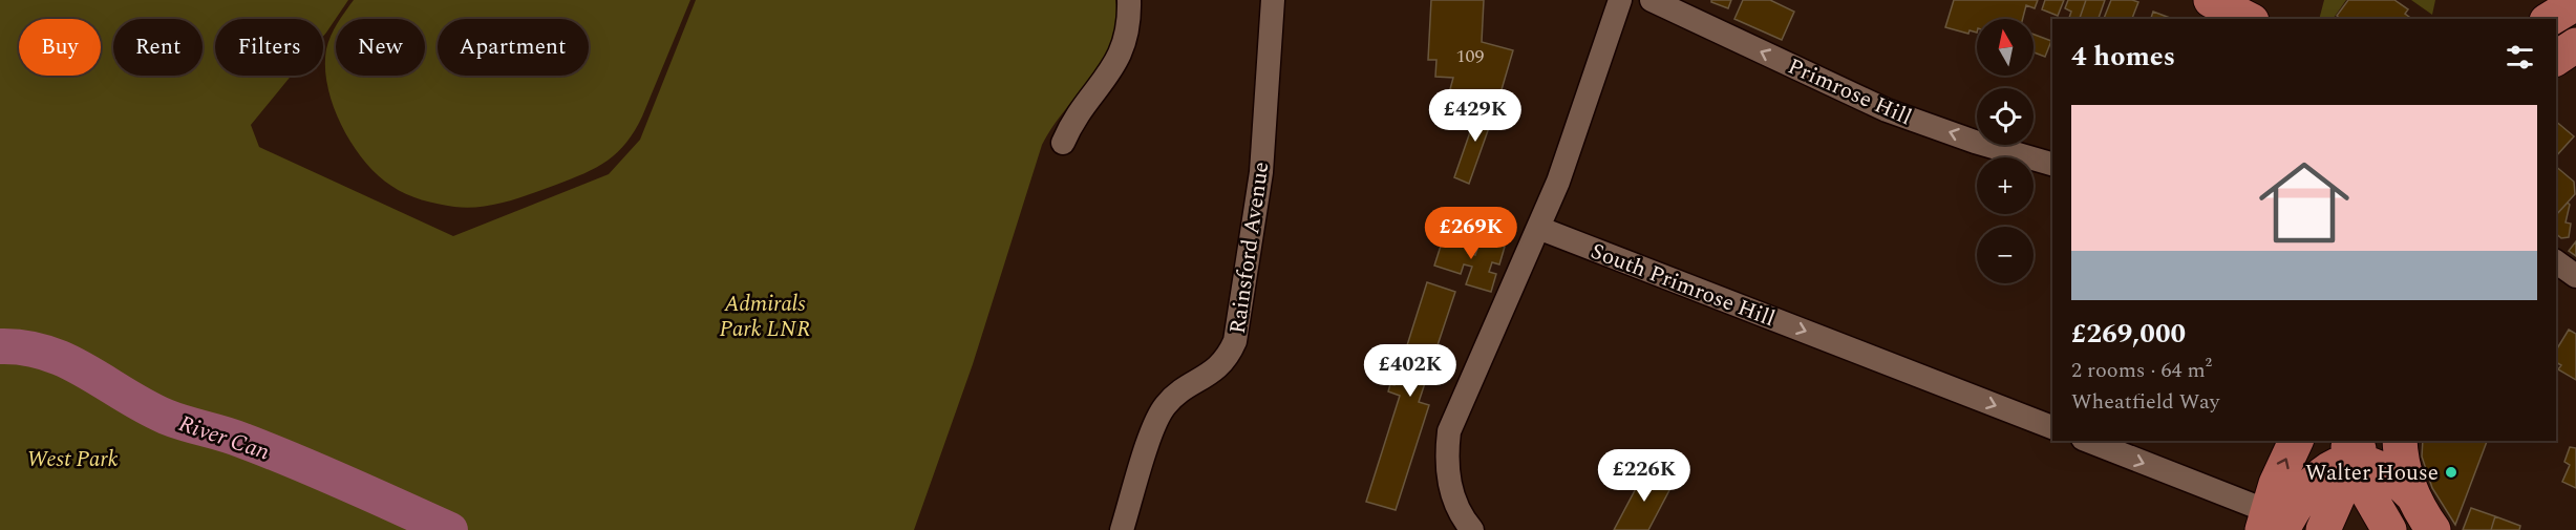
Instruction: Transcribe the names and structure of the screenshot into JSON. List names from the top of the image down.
{
  "streets": {
    "street": ["Primrose Hill", "Rainsford Avenue", "South Primrose Hill"]
  },
  "one_way": ["Primrose Hill", "South Primrose Hill"],
  "water": ["River Can"],
  "parks": ["Admirals Park LNR", "West Park"],
  "places": ["Walter House"],
  "house_numbers": ["109"],
  "north": "top",
  "page": {
    "map_buttons": ["+", "−"],
    "chip": [
      "Buy",
      "Rent",
      "Filters",
      "New",
      "Apartment"
    ],
    "heading": "4 homes",
    "price": [
      "£429K",
      "£269K",
      "£402K",
      "£226K"
    ],
    "list": [
      {
        "name": "£269,000",
        "note": "2 rooms · 64 m² · Wheatfield Way"
      }
    ]
  }
}
